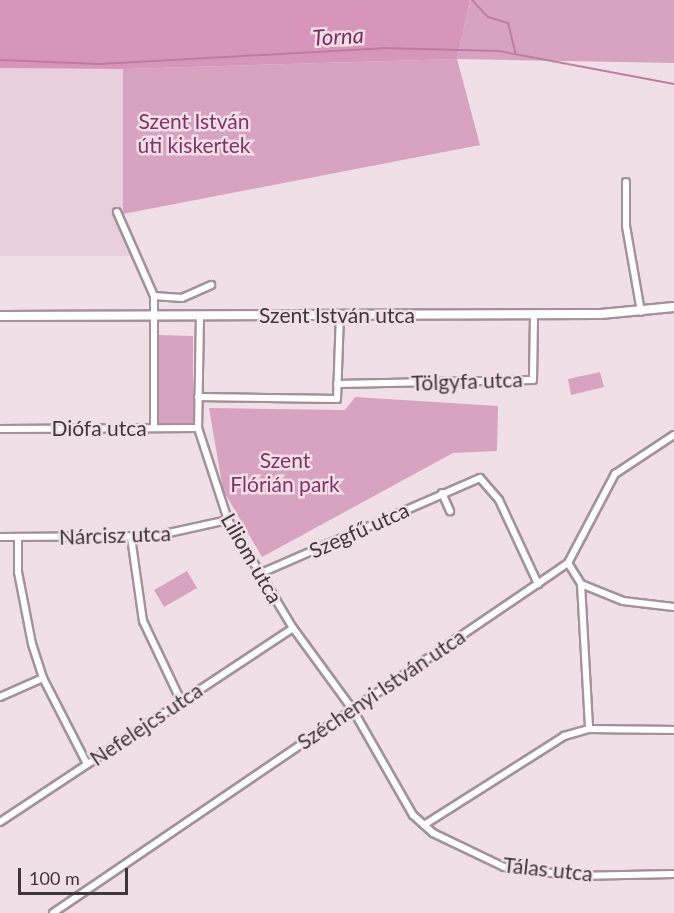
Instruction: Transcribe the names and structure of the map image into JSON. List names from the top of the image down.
{
  "streets": {
    "main road": ["Szent István utca"],
    "street": [
      "Tölgyfa utca",
      "Diófa utca",
      "Szegfű utca",
      "Nárcisz utca",
      "Liliom utca",
      "Széchenyi István utca",
      "Nefelejcs utca",
      "Tálas utca"
    ]
  },
  "crossings": [
    ["Szent István utca", "Tölgyfa utca"],
    ["Szent István utca", "Liliom utca"],
    ["Diófa utca", "Liliom utca"],
    ["Szegfű utca", "Liliom utca"],
    ["Szegfű utca", "Széchenyi István utca"],
    ["Nárcisz utca", "Liliom utca"],
    ["Liliom utca", "Széchenyi István utca"],
    ["Liliom utca", "Nefelejcs utca"]
  ],
  "water": ["Torna"],
  "parks": ["Szent István úti kiskertek", "Szent Flórián park"],
  "scale_bar": "100 m"
}
